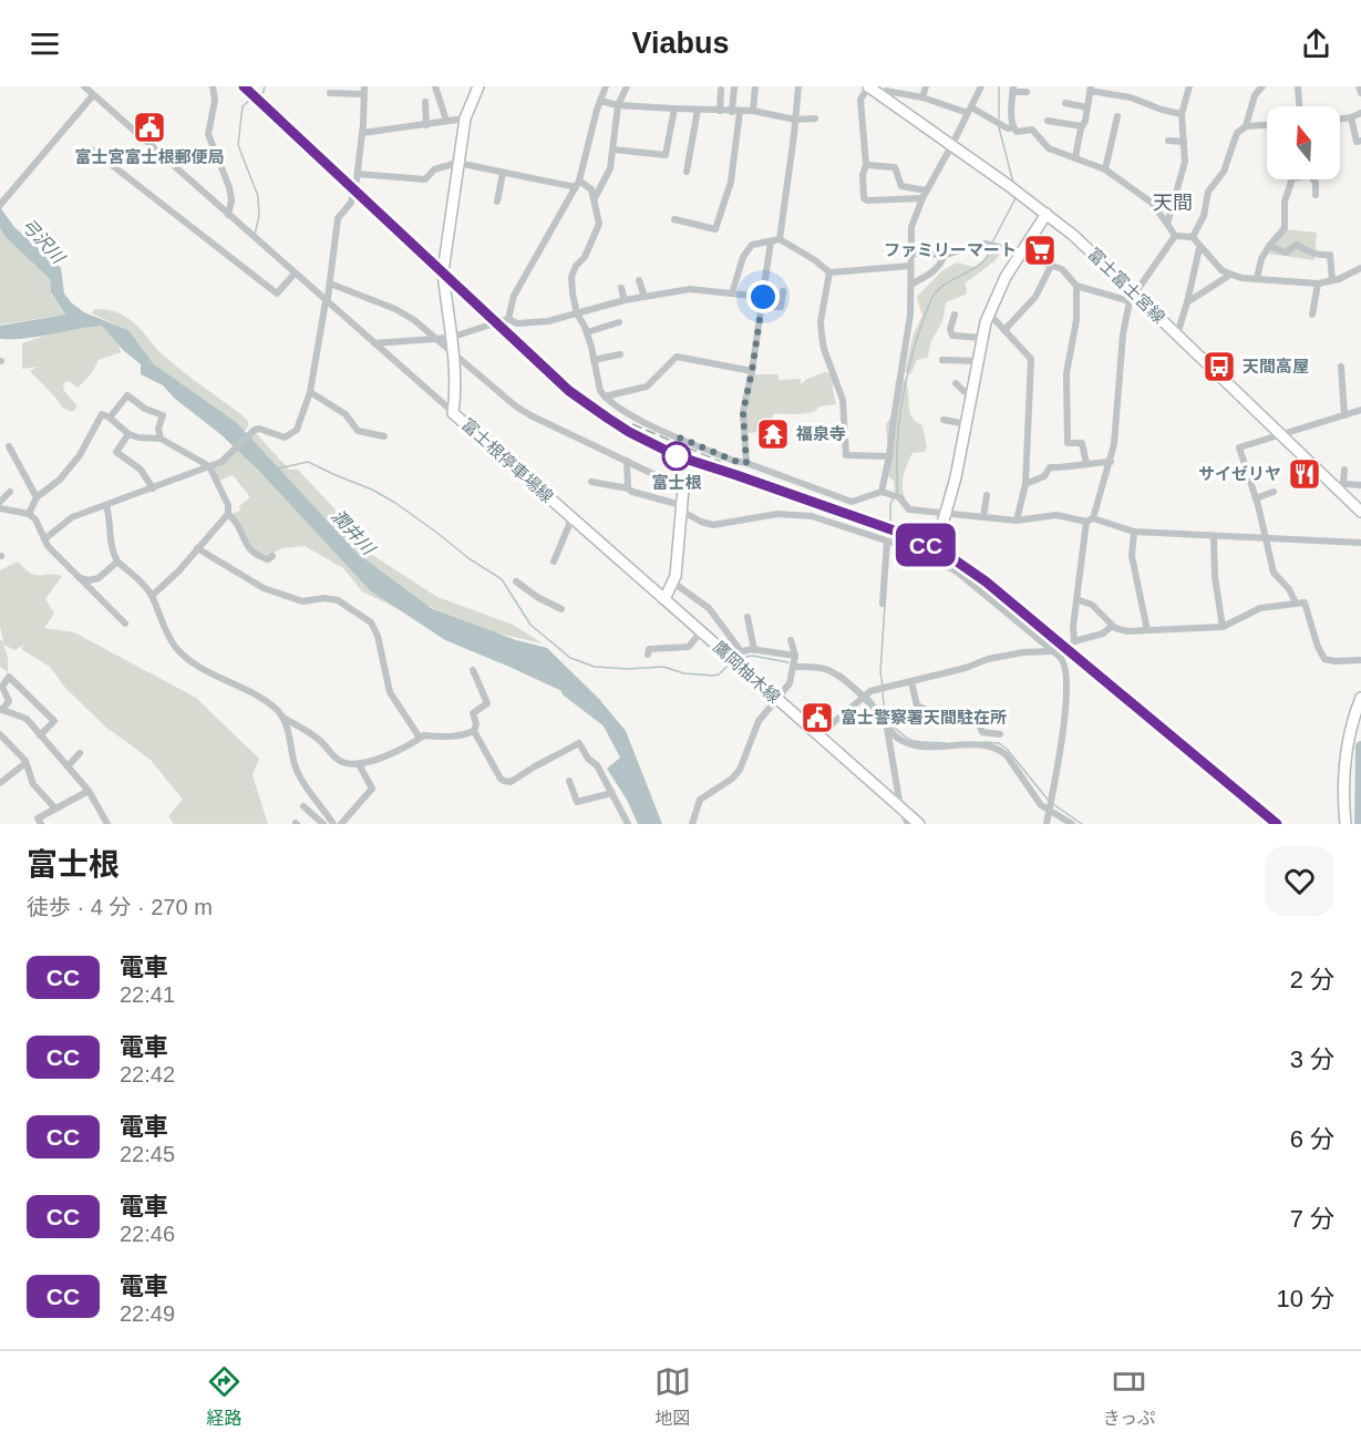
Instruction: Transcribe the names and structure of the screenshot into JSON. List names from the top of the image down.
{
  "streets": {
    "main road": ["富士富士宮線", "富士根停車場線", "鷹岡柚木線"]
  },
  "crossings": [
    ["富士根停車場線", "鷹岡柚木線"]
  ],
  "districts": ["天間"],
  "water": ["弓沢川", "潤井川"],
  "places": {
    "public building": ["富士宮富士根郵便局", "富士警察署天間駐在所"],
    "supermarket": ["ファミリーマート"],
    "bus stop": ["天間高屋"],
    "temple": ["福泉寺"],
    "other": ["富士根"],
    "restaurant": ["サイゼリヤ"]
  },
  "north": "top",
  "page": {
    "header": "Viabus",
    "on_map": "CC",
    "heading": ["富士根", "徒歩 · 4 分 · 270 m"],
    "list": [
      {
        "mark": "CC",
        "name": "電車",
        "note": "22:41",
        "value": "2 分"
      },
      {
        "mark": "CC",
        "name": "電車",
        "note": "22:42",
        "value": "3 分"
      },
      {
        "mark": "CC",
        "name": "電車",
        "note": "22:45",
        "value": "6 分"
      },
      {
        "mark": "CC",
        "name": "電車",
        "note": "22:46",
        "value": "7 分"
      },
      {
        "mark": "CC",
        "name": "電車",
        "note": "22:49",
        "value": "10 分"
      }
    ],
    "tabs": ["経路", "地図", "きっぷ"]
  }
}
